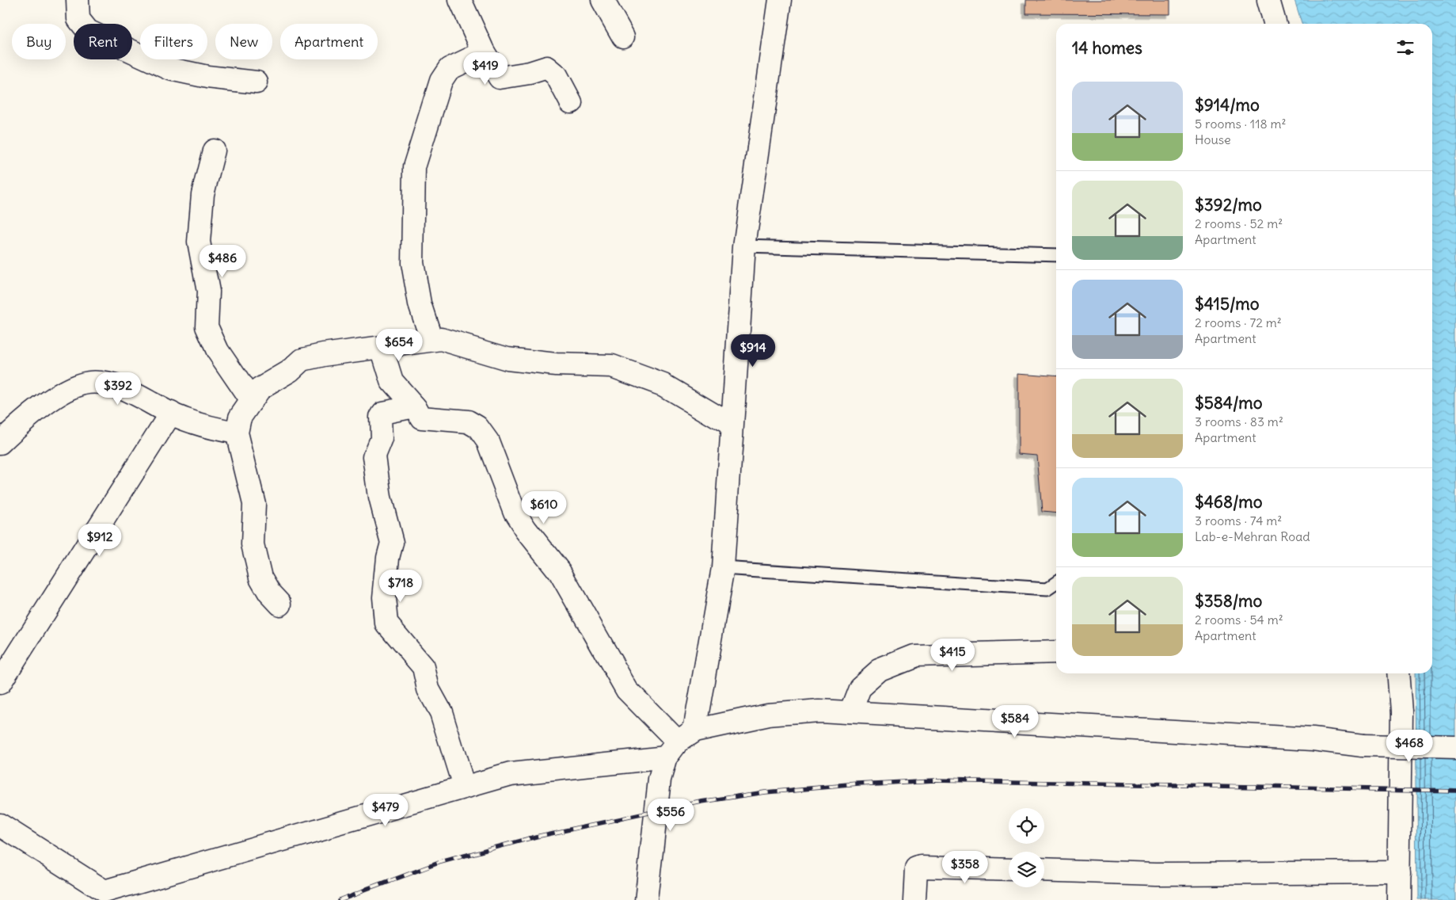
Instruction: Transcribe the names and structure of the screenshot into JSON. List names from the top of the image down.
{
  "page": {
    "chip": [
      "Buy",
      "Rent",
      "Filters",
      "New",
      "Apartment"
    ],
    "heading": "14 homes",
    "price": [
      "$419",
      "$486",
      "$654",
      "$914",
      "$392",
      "$610",
      "$912",
      "$718",
      "$415",
      "$584",
      "$468",
      "$479",
      "$556",
      "$358"
    ],
    "list": [
      {
        "name": "$914/mo",
        "note": "5 rooms · 118 m² · House"
      },
      {
        "name": "$392/mo",
        "note": "2 rooms · 52 m² · Apartment"
      },
      {
        "name": "$415/mo",
        "note": "2 rooms · 72 m² · Apartment"
      },
      {
        "name": "$584/mo",
        "note": "3 rooms · 83 m² · Apartment"
      },
      {
        "name": "$468/mo",
        "note": "3 rooms · 74 m² · Lab-e-Mehran Road"
      },
      {
        "name": "$358/mo",
        "note": "2 rooms · 54 m² · Apartment"
      }
    ]
  }
}
